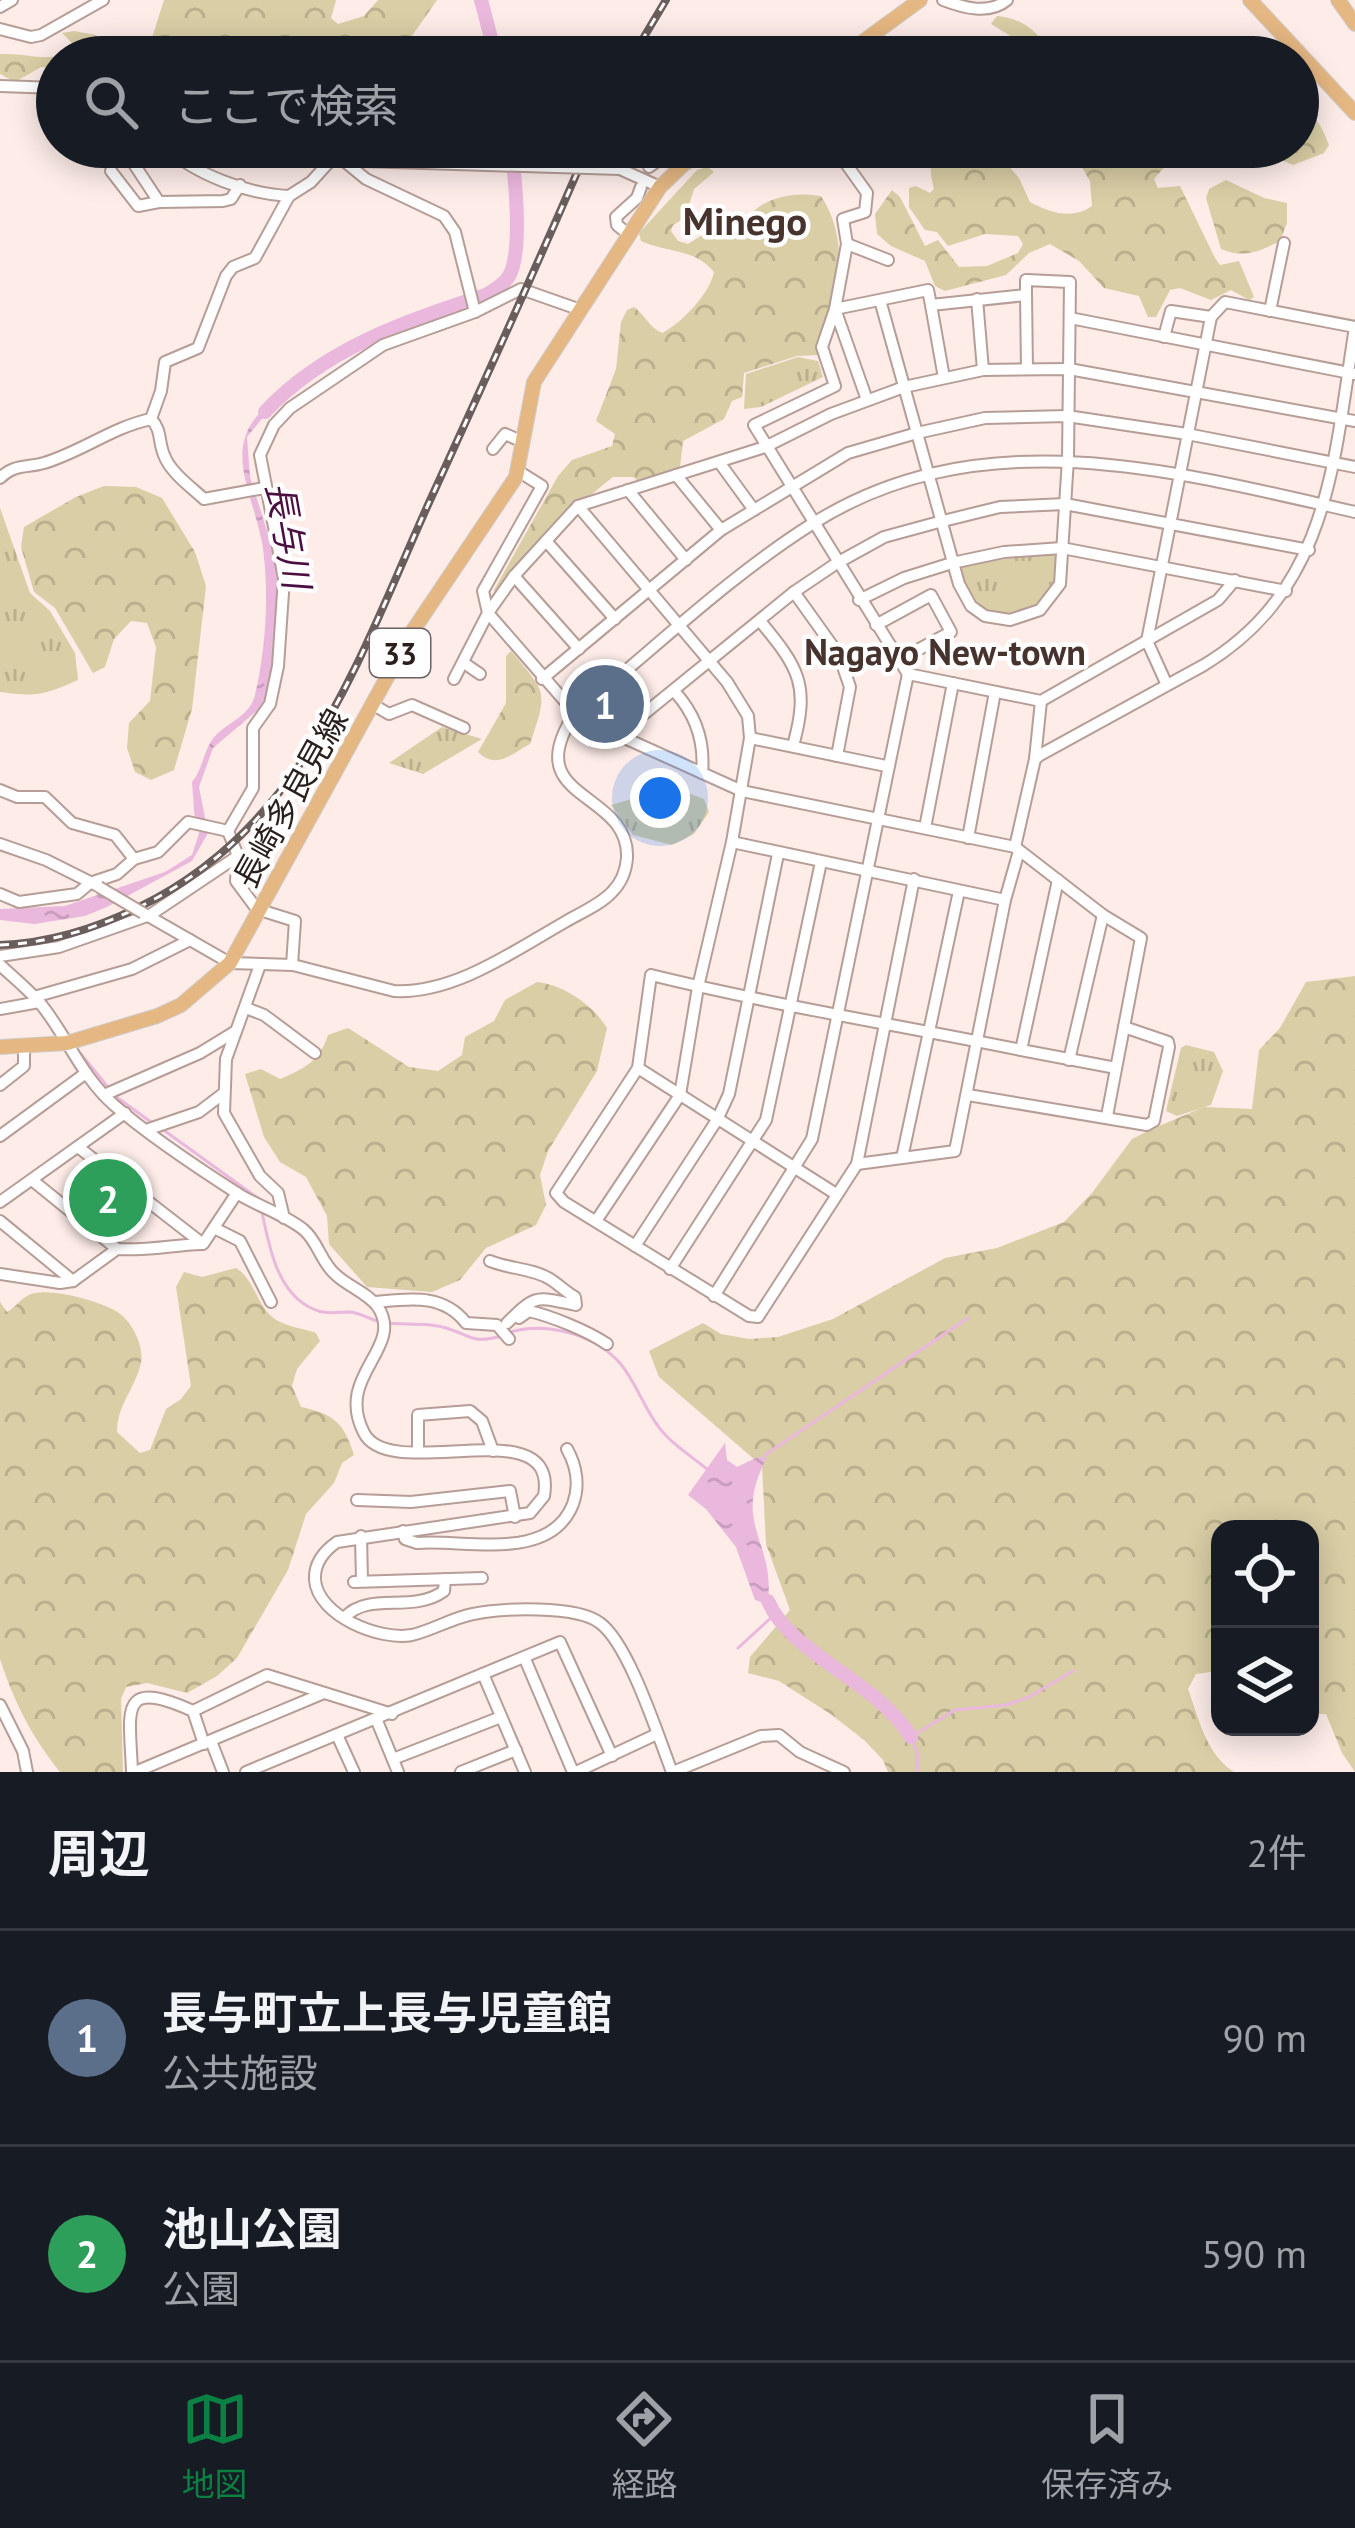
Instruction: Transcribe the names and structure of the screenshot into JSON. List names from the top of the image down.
{
  "streets": {
    "main road": ["33", "長崎多良見線"]
  },
  "districts": ["Minego", "Nagayo New-town"],
  "water": ["長与川"],
  "page": {
    "search": "ここで検索",
    "pins": ["1", "2"],
    "heading": ["周辺", "2件"],
    "list": [
      {
        "mark": "1",
        "name": "長与町立上長与児童館",
        "note": "公共施設",
        "value": "90 m"
      },
      {
        "mark": "2",
        "name": "池山公園",
        "note": "公園",
        "value": "590 m"
      }
    ],
    "nav": ["地図", "経路", "保存済み"]
  }
}
